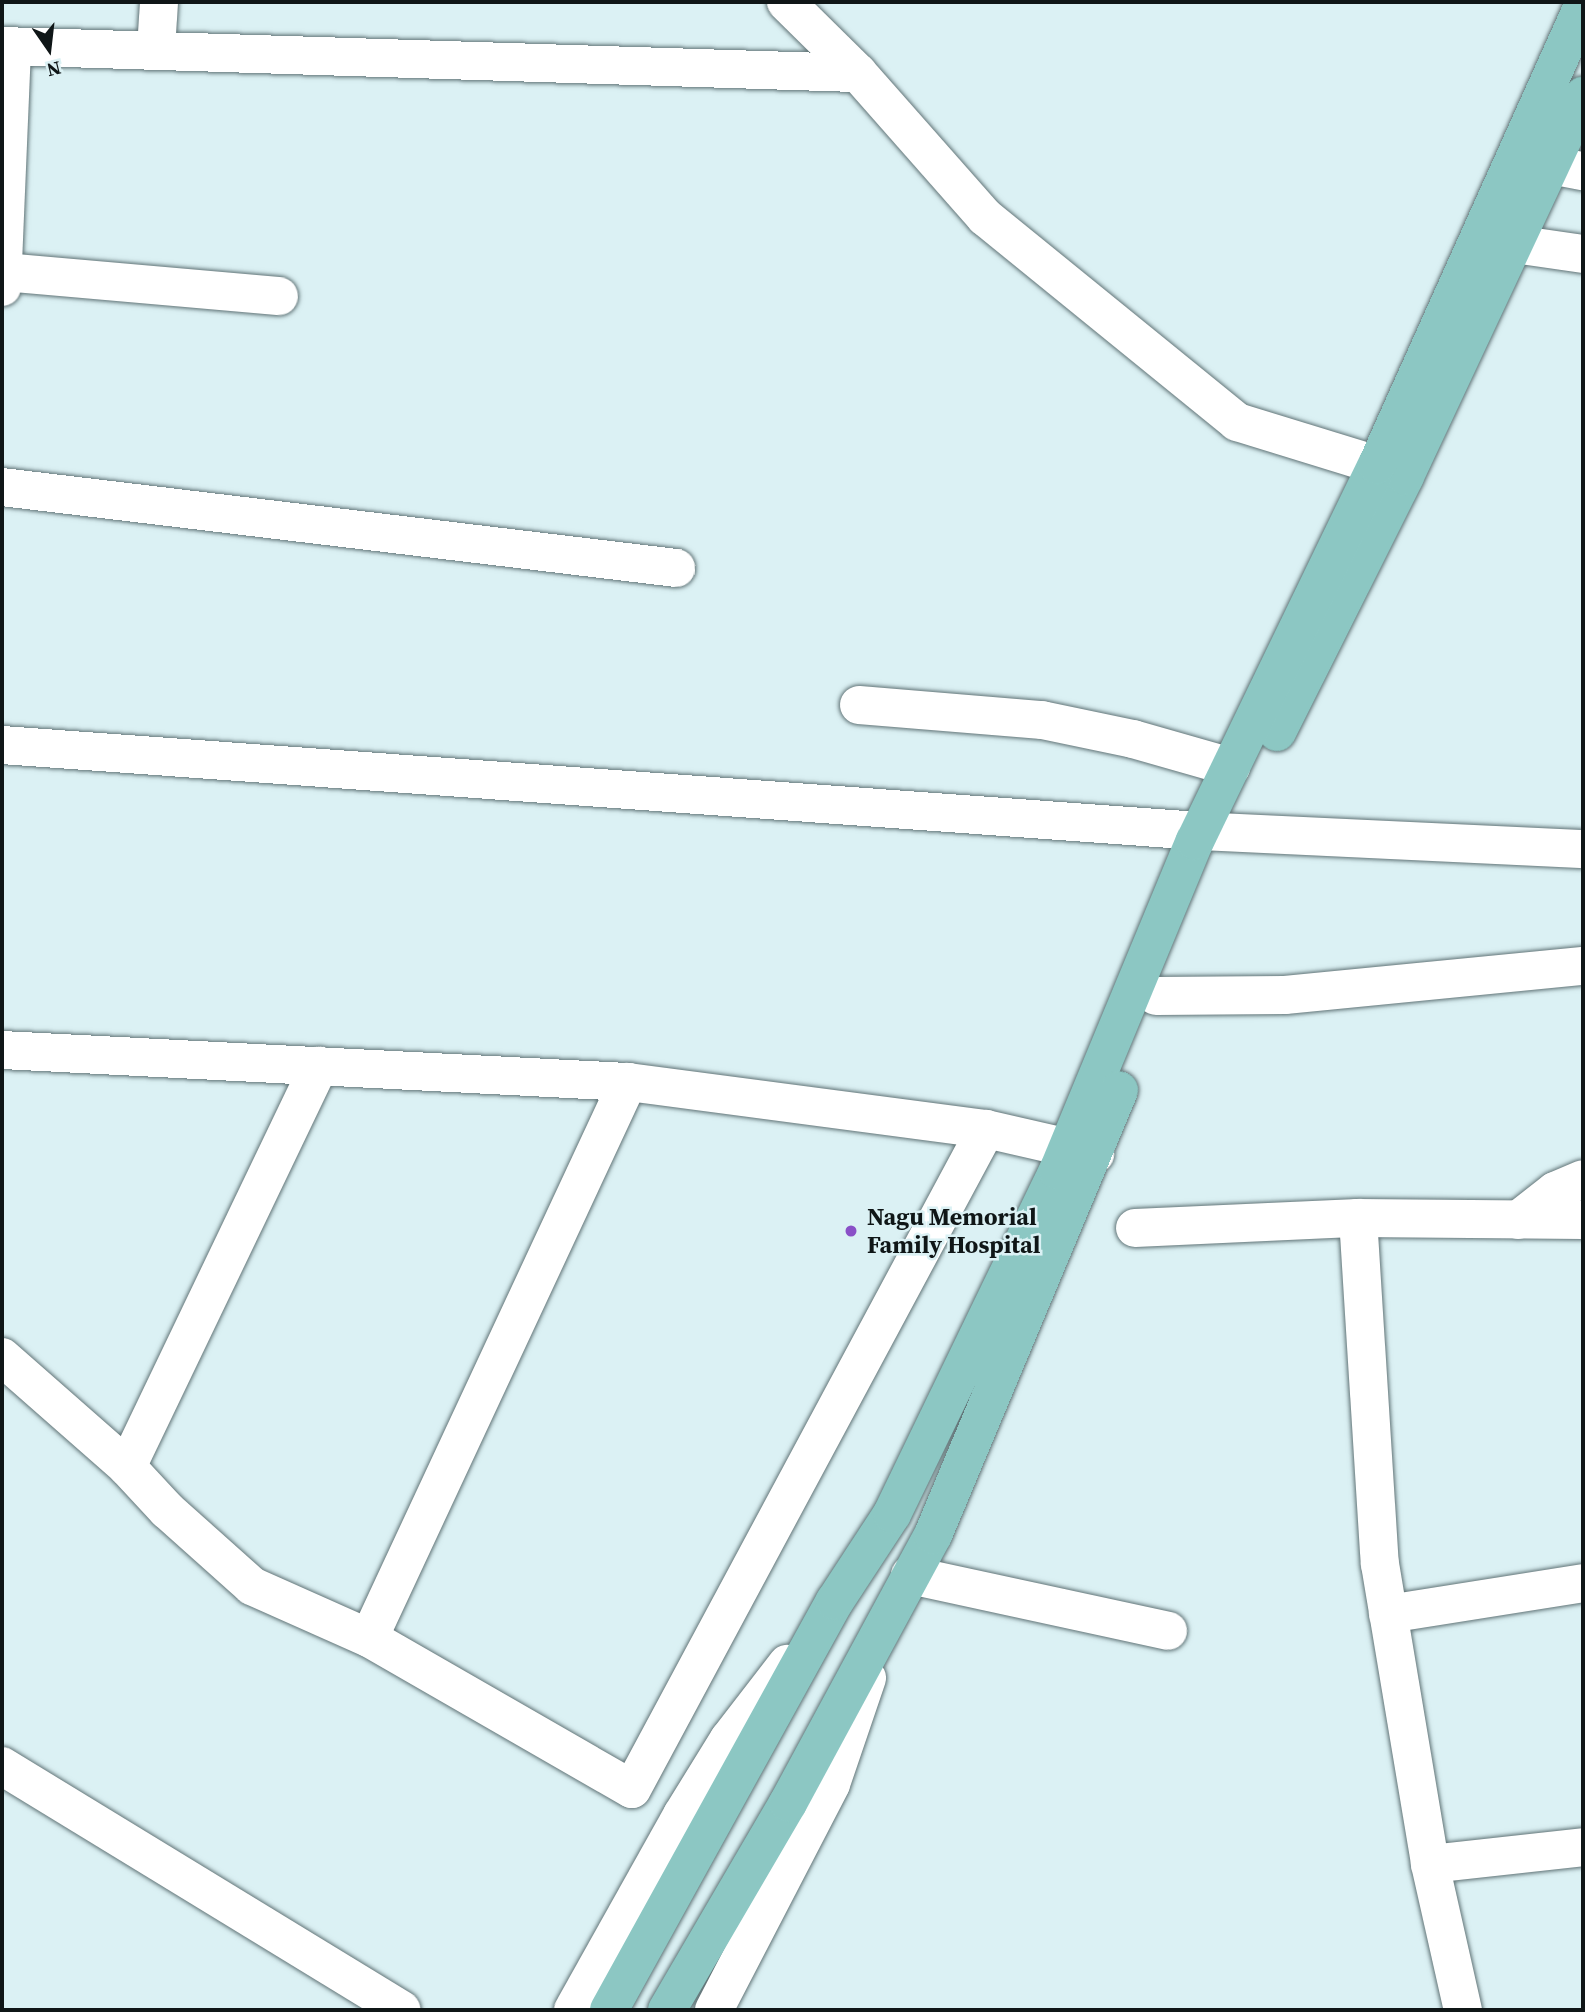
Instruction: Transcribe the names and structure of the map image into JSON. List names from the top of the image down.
{
  "places": ["Nagu Memorial Family Hospital"],
  "north": "bottom"
}
